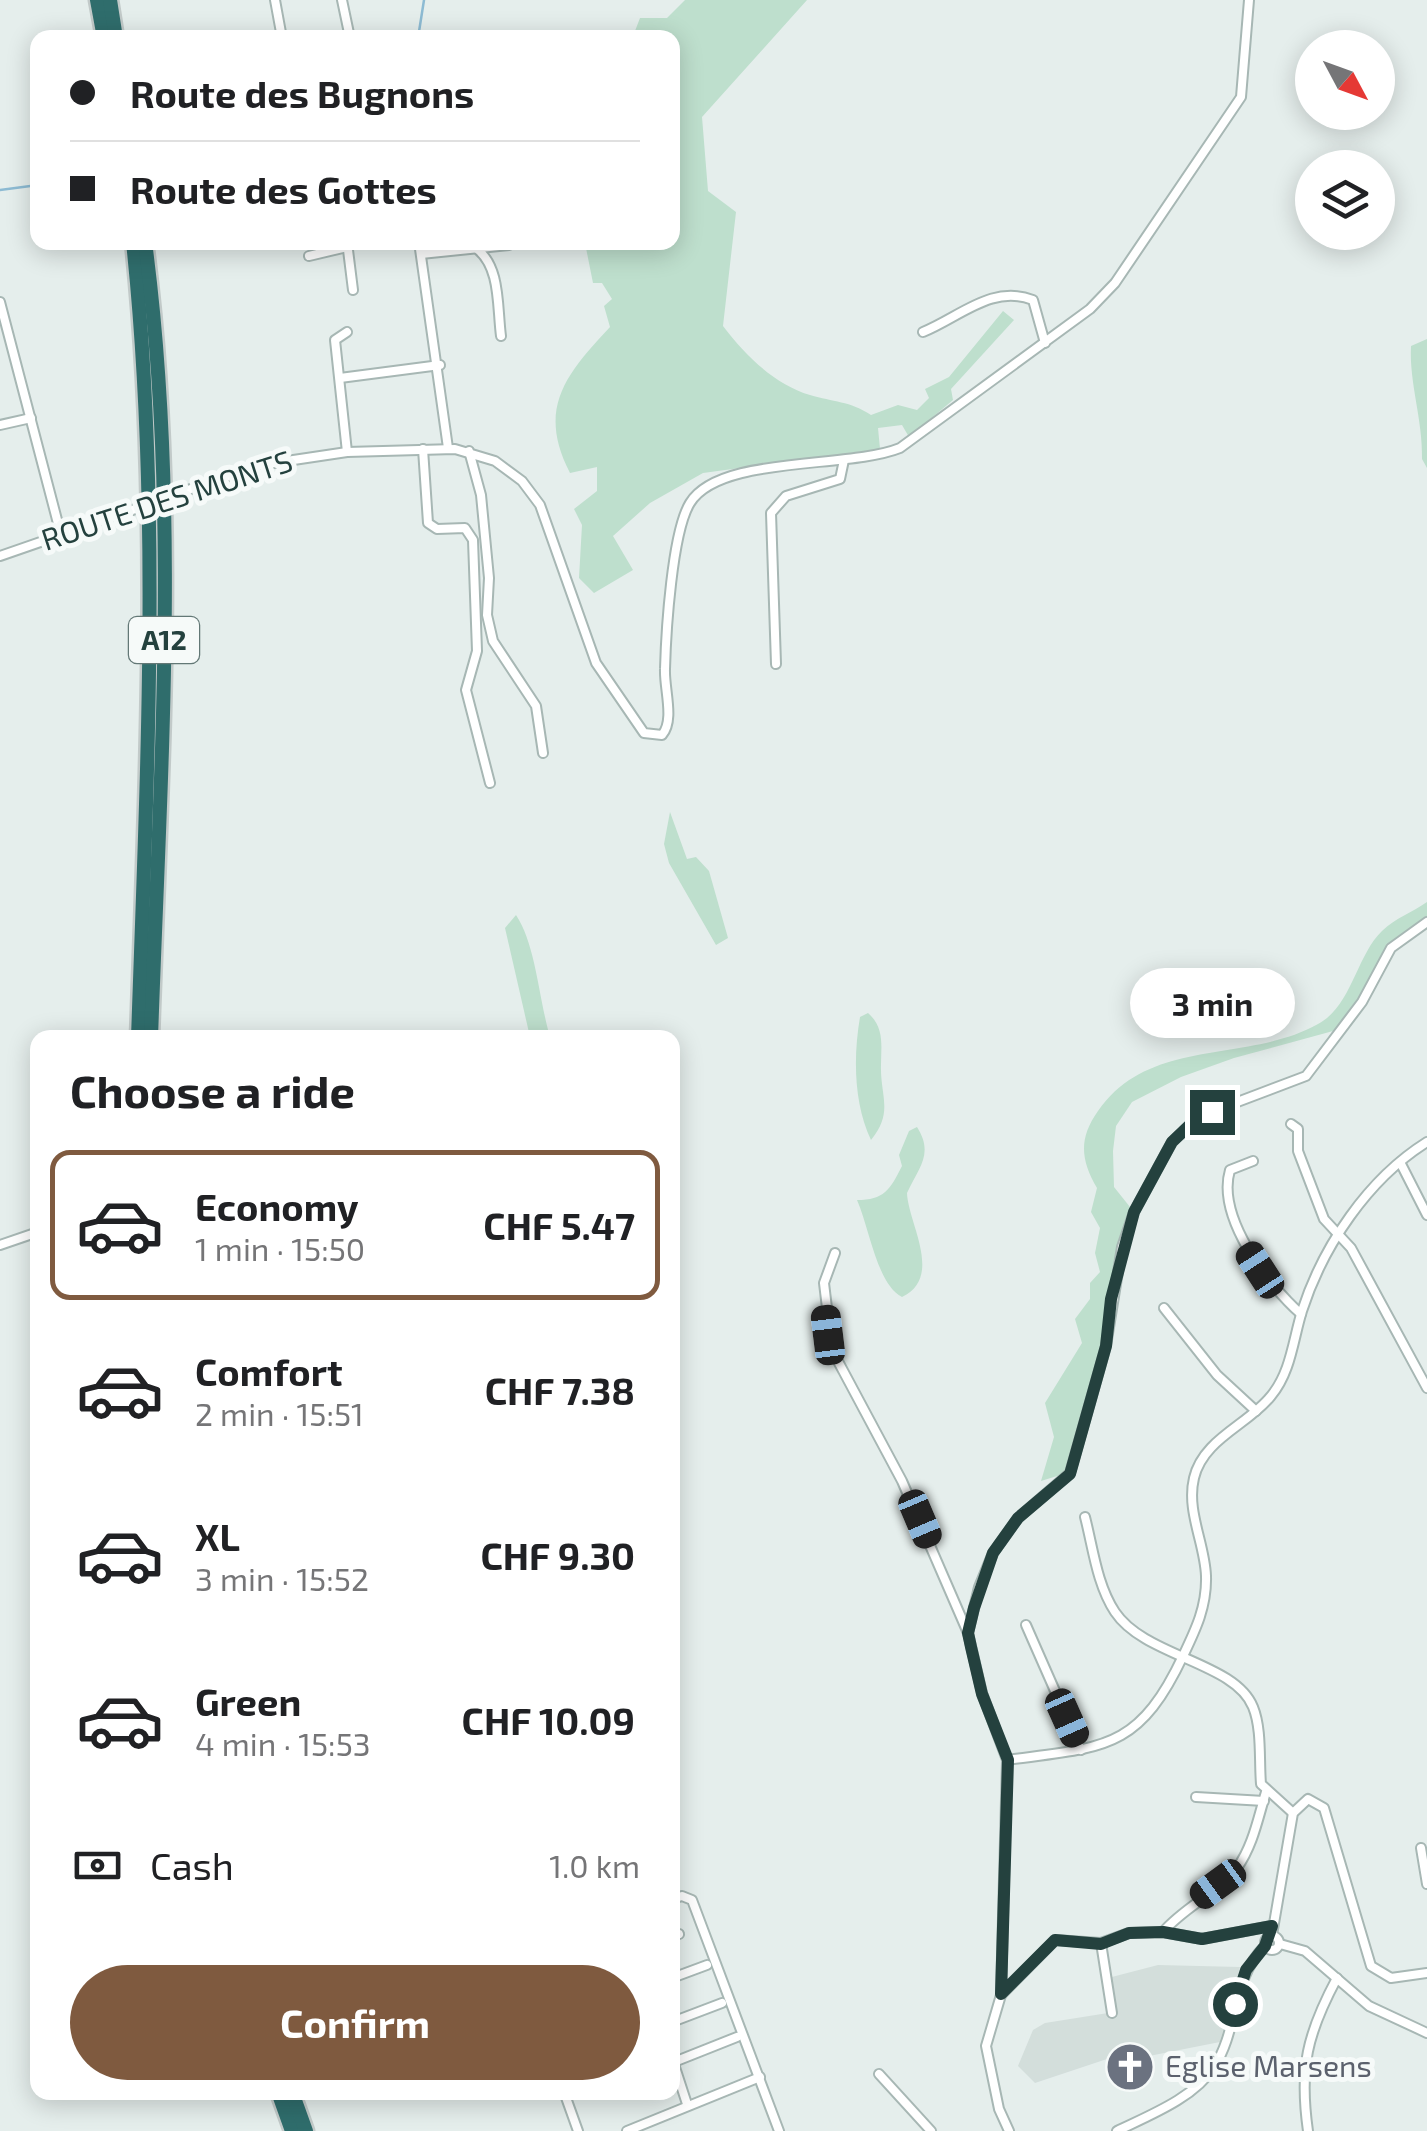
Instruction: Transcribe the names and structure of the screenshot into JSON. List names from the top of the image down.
{
  "streets": {
    "highway": ["A12"],
    "street": ["ROUTE DES MONTS"]
  },
  "places": {
    "church": ["Eglise Marsens"]
  },
  "north": "bottom right",
  "page": {
    "banner": ["Route des Bugnons", "Route des Gottes"],
    "bubble": "3 min",
    "heading": "Choose a ride",
    "list": [
      {
        "name": "Economy",
        "note": "1 min · 15:50",
        "value": "CHF 5.47"
      },
      {
        "name": "Comfort",
        "note": "2 min · 15:51",
        "value": "CHF 7.38"
      },
      {
        "name": "XL",
        "note": "3 min · 15:52",
        "value": "CHF 9.30"
      },
      {
        "name": "Green",
        "note": "4 min · 15:53",
        "value": "CHF 10.09"
      }
    ],
    "pay": ["Cash", "1.0 km"],
    "buttons": "Confirm"
  }
}
